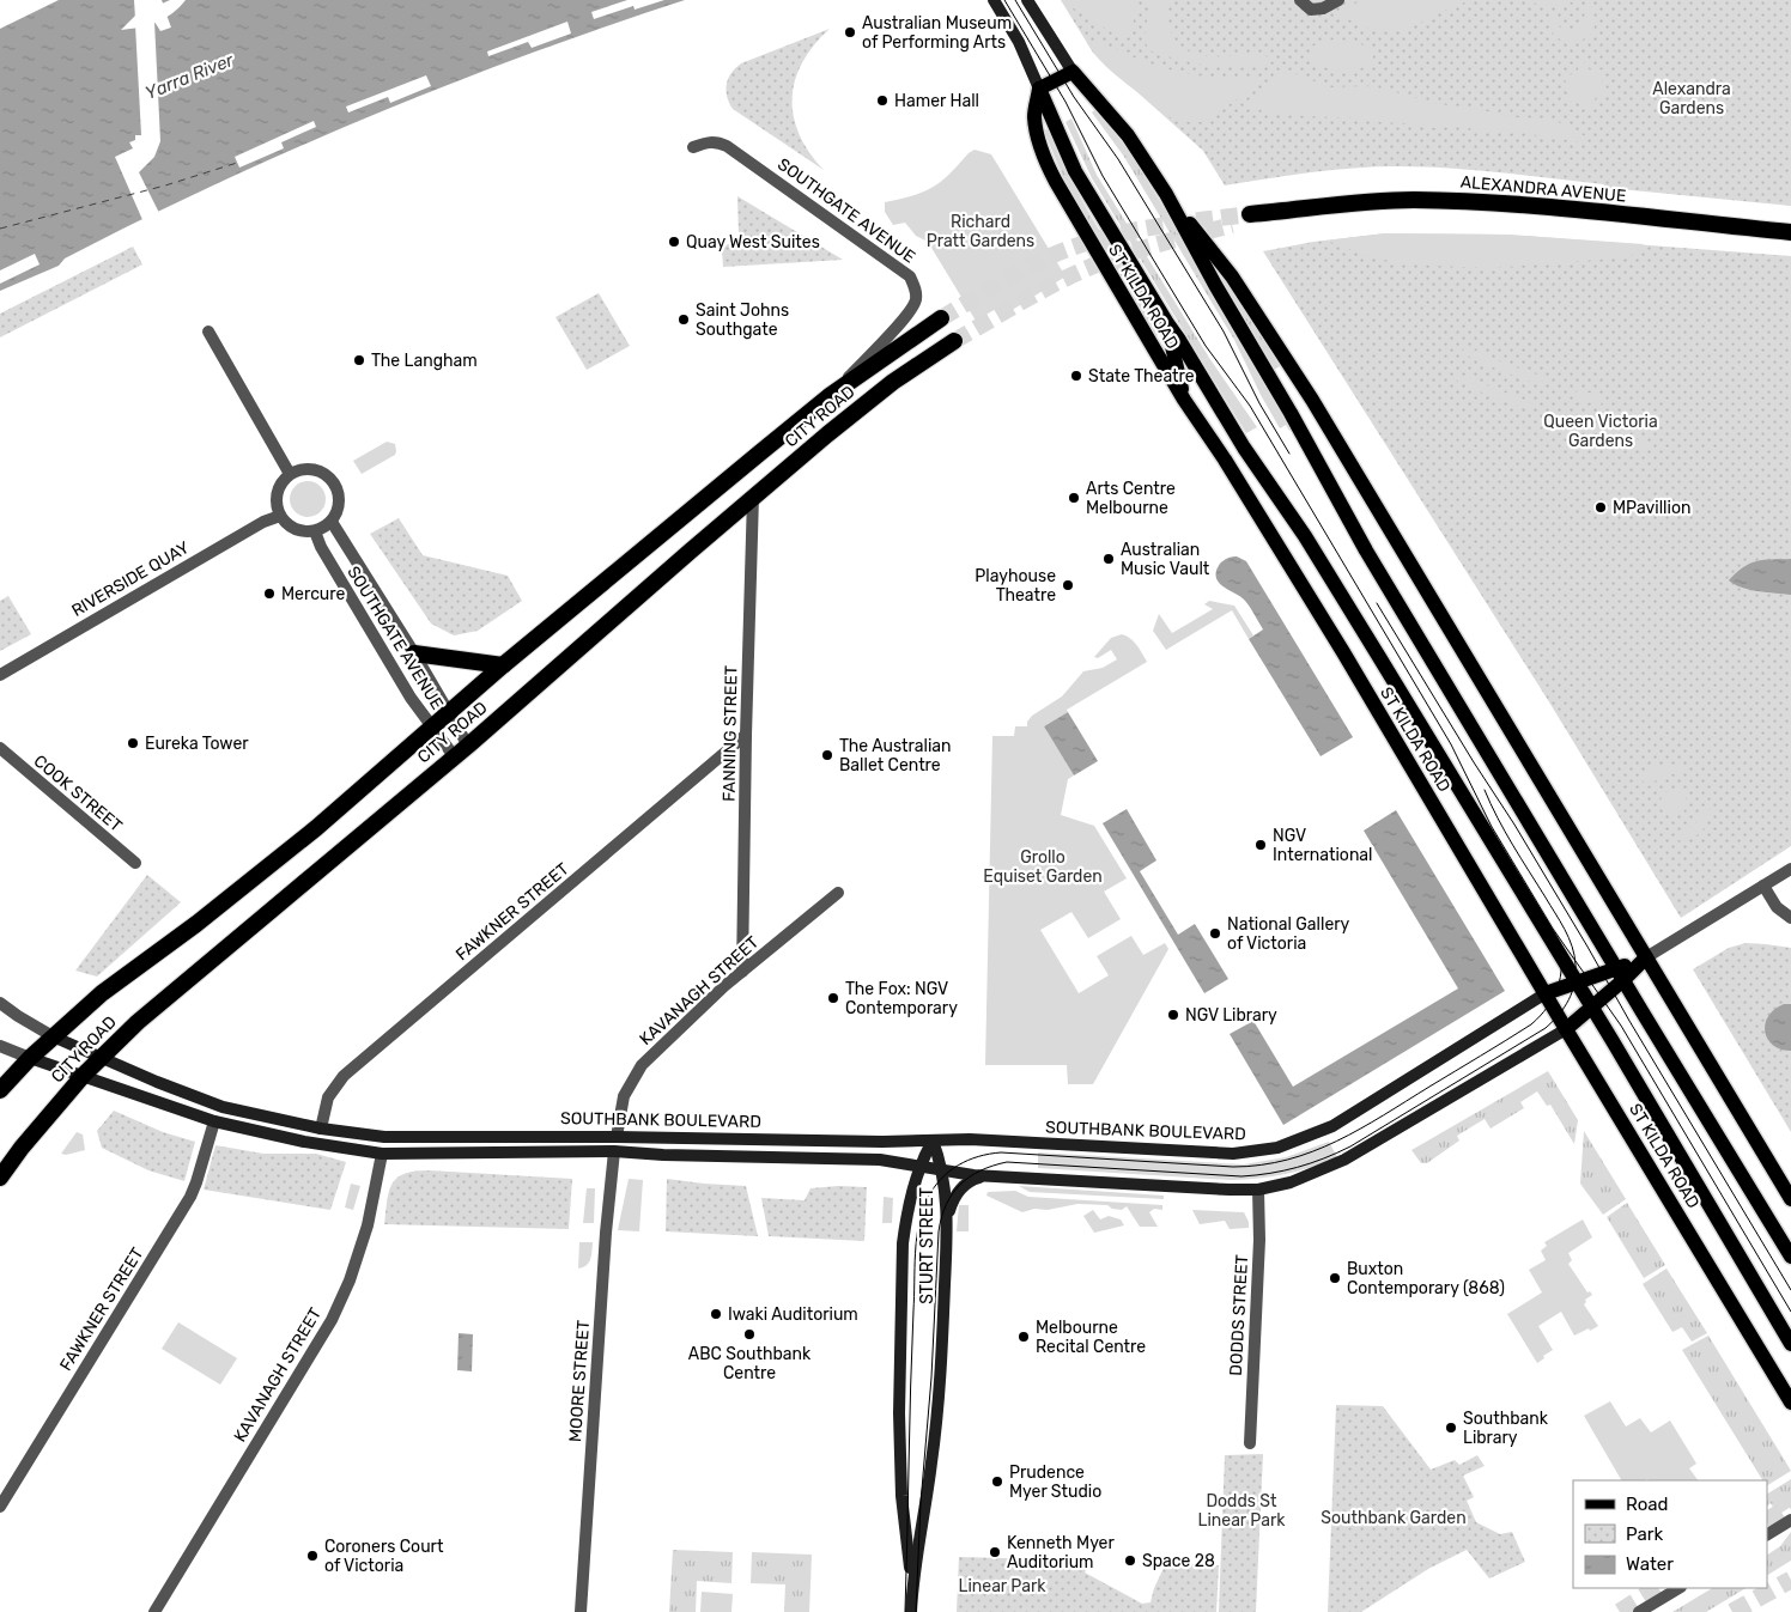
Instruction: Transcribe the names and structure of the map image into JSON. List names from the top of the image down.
{
  "streets": {
    "highway": ["ALEXANDRA AVENUE", "CITY ROAD"],
    "main road": [
      "ST KILDA ROAD",
      "KAVANAGH STREET",
      "SOUTHBANK BOULEVARD",
      "STURT STREET"
    ],
    "street": [
      "SOUTHGATE AVENUE",
      "RIVERSIDE QUAY",
      "FANNING STREET",
      "COOK STREET",
      "FAWKNER STREET",
      "DODDS STREET",
      "MOORE STREET"
    ]
  },
  "crossings": [
    ["SOUTHGATE AVENUE", "CITY ROAD"],
    ["SOUTHGATE AVENUE", "RIVERSIDE QUAY"],
    ["ST KILDA ROAD", "SOUTHBANK BOULEVARD"],
    ["CITY ROAD", "FANNING STREET"],
    ["CITY ROAD", "SOUTHBANK BOULEVARD"],
    ["FANNING STREET", "FAWKNER STREET"],
    ["FANNING STREET", "KAVANAGH STREET"],
    ["FAWKNER STREET", "SOUTHBANK BOULEVARD"],
    ["KAVANAGH STREET", "SOUTHBANK BOULEVARD"],
    ["SOUTHBANK BOULEVARD", "STURT STREET"],
    ["SOUTHBANK BOULEVARD", "DODDS STREET"],
    ["SOUTHBANK BOULEVARD", "MOORE STREET"]
  ],
  "water": ["Yarra River"],
  "parks": [
    "Alexandra Gardens",
    "Richard Pratt Gardens",
    "Queen Victoria Gardens",
    "Grollo Equiset Garden",
    "Dodds St Linear Park",
    "Southbank Garden",
    "Linear Park"
  ],
  "places": [
    "Australian Museum of Performing Arts",
    "Hamer Hall",
    "Quay West Suites",
    "Saint Johns Southgate",
    "The Langham",
    "State Theatre",
    "Arts Centre Melbourne",
    "MPavillion",
    "Australian Music Vault",
    "Playhouse Theatre",
    "Mercure",
    "Eureka Tower",
    "The Australian Ballet Centre",
    "NGV International",
    "National Gallery of Victoria",
    "The Fox: NGV Contemporary",
    "NGV Library",
    "Buxton Contemporary (868)",
    "Iwaki Auditorium",
    "ABC Southbank Centre",
    "Melbourne Recital Centre",
    "Southbank Library",
    "Prudence Myer Studio",
    "Kenneth Myer Auditorium",
    "Coroners Court of Victoria",
    "Space 28"
  ],
  "legend": ["Road", "Park", "Water"]
}
